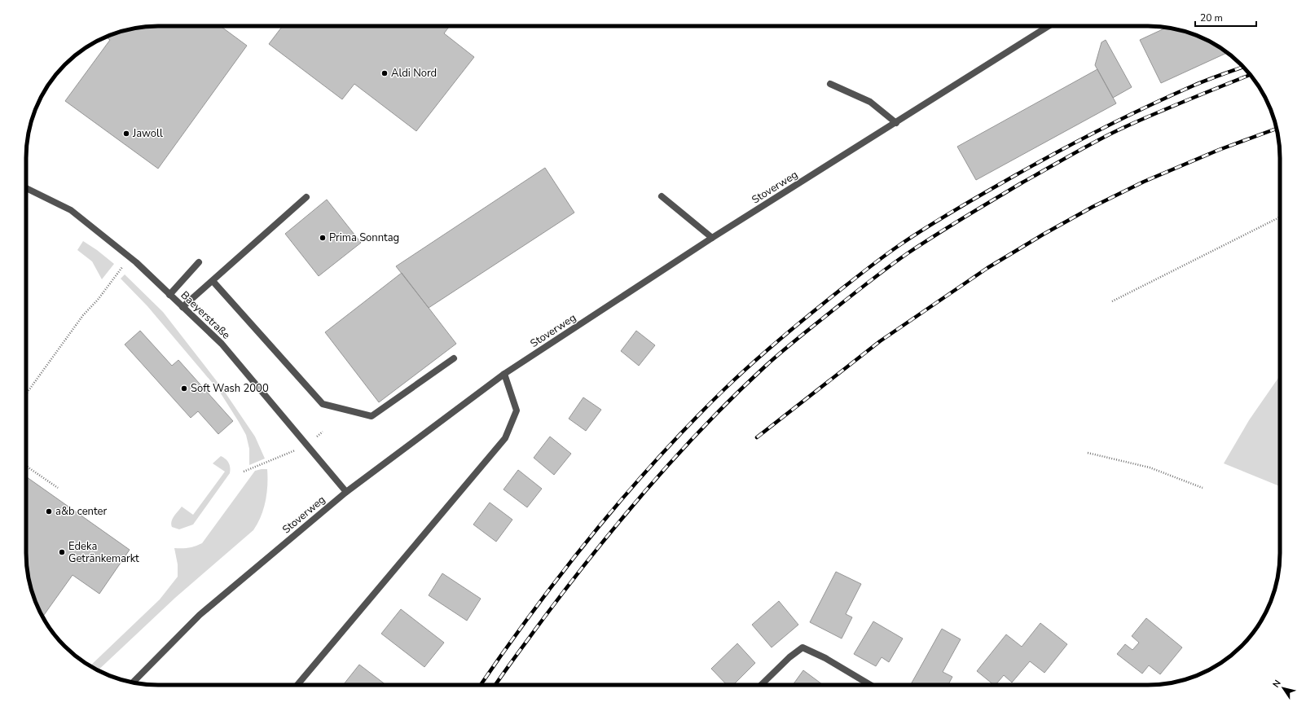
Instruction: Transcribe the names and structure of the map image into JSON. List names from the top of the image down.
{
  "streets": {
    "street": ["Stoverweg", "Baeyerstraße"]
  },
  "crossings": [
    ["Stoverweg", "Baeyerstraße"]
  ],
  "places": [
    "Aldi Nord",
    "Jawoll",
    "Prima Sonntag",
    "Soft Wash 2000",
    "a&b center",
    "Edeka Getränkemarkt"
  ],
  "scale_bar": "20 m",
  "north": "top left"
}
